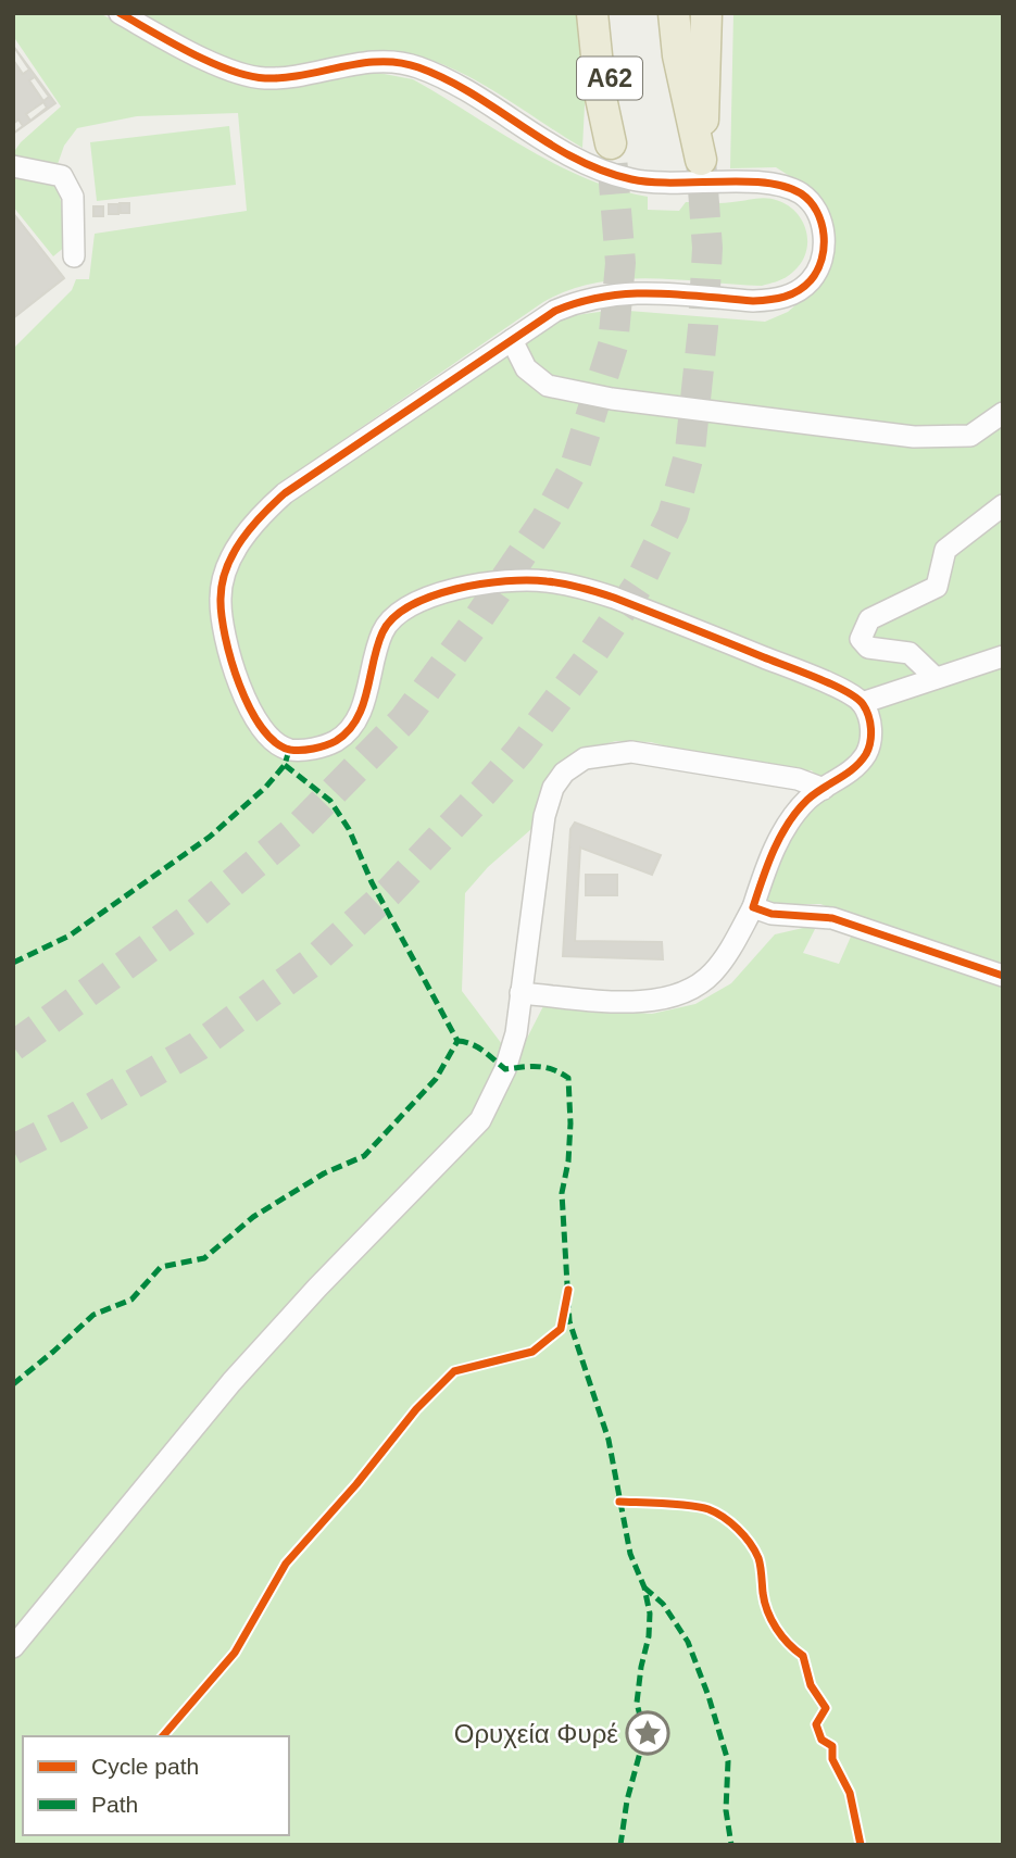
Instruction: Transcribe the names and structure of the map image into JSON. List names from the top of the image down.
{
  "streets": {
    "highway": ["Α62"]
  },
  "places": {
    "place": ["Ορυχεία Φυρέ"]
  },
  "legend": ["Cycle path", "Path"]
}
